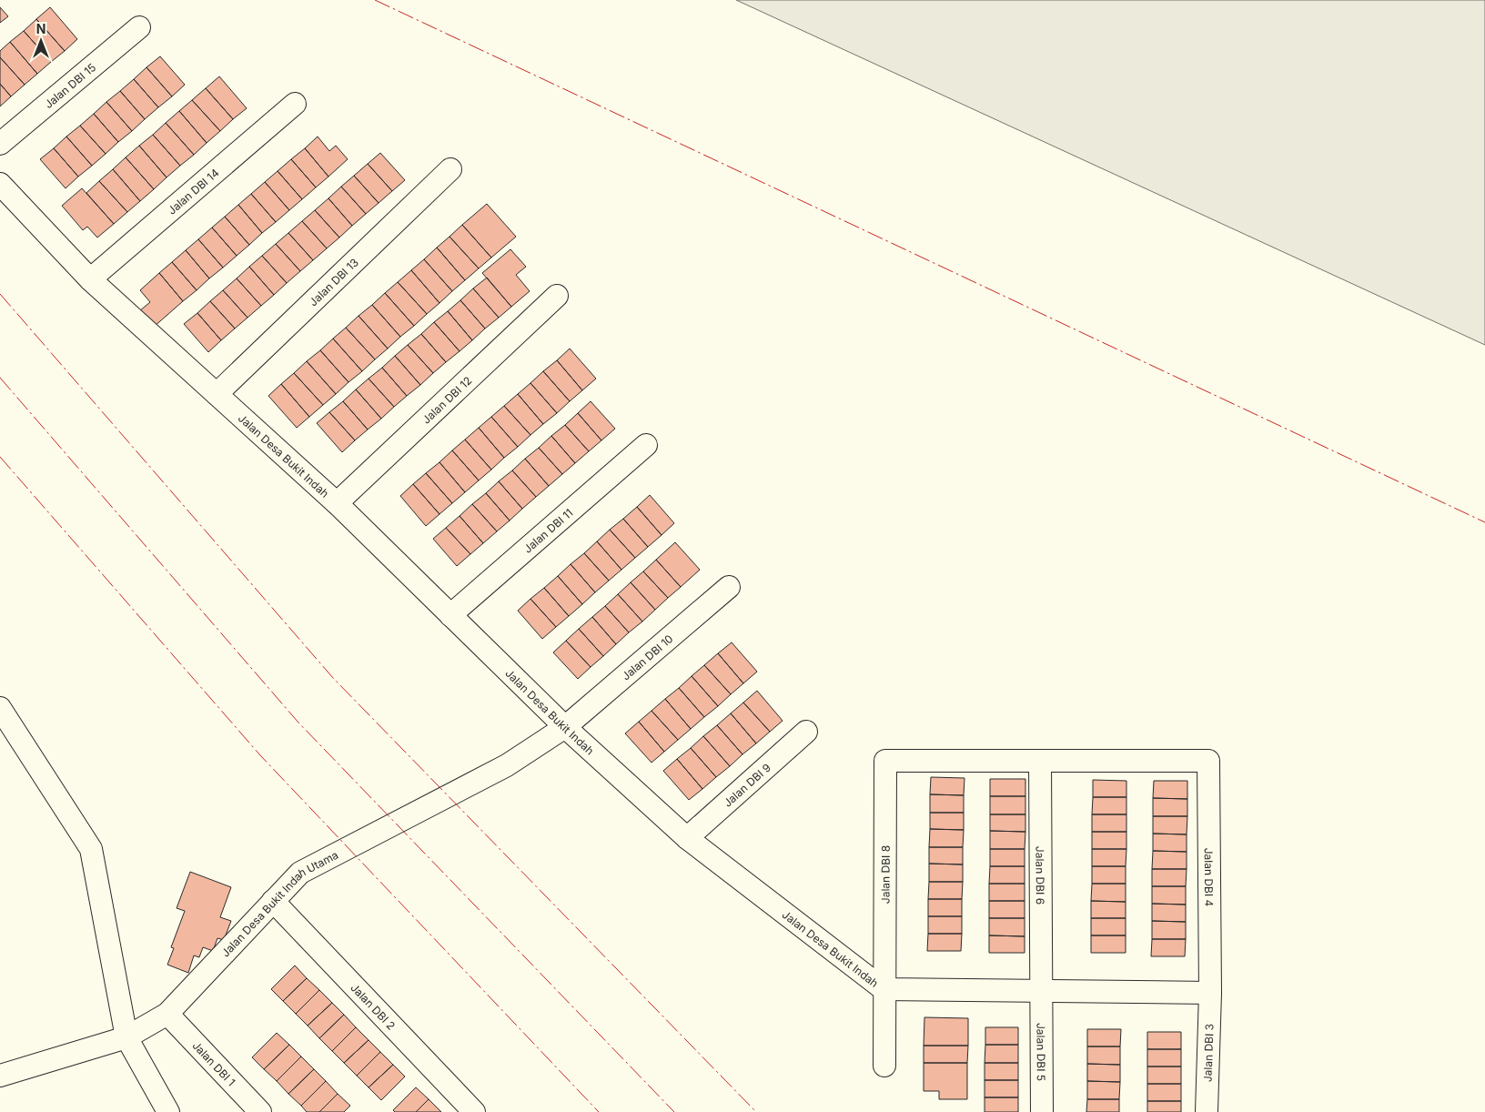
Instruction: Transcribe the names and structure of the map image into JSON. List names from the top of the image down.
{
  "streets": {
    "street": [
      "Jalan DBI 15",
      "Jalan DBI 14",
      "Jalan DBI 13",
      "Jalan DBI 12",
      "Jalan Desa Bukit Indah",
      "Jalan DBI 11",
      "Jalan DBI 10",
      "Jalan DBI 9",
      "Jalan DBI 8",
      "Jalan DBI 6",
      "Jalan DBI 4",
      "Jalan Desa Bukit Indah Utama",
      "Jalan DBI 2",
      "Jalan DBI 5",
      "Jalan DBI 3",
      "Jalan DBI 1"
    ]
  },
  "crossings": [
    ["Jalan DBI 14", "Jalan Desa Bukit Indah"],
    ["Jalan DBI 13", "Jalan Desa Bukit Indah"],
    ["Jalan DBI 12", "Jalan Desa Bukit Indah"],
    ["Jalan Desa Bukit Indah", "Jalan DBI 11"],
    ["Jalan Desa Bukit Indah", "Jalan DBI 10"],
    ["Jalan Desa Bukit Indah", "Jalan DBI 9"],
    ["Jalan Desa Bukit Indah", "Jalan DBI 8"],
    ["Jalan Desa Bukit Indah", "Jalan DBI 6"],
    ["Jalan Desa Bukit Indah", "Jalan DBI 4"],
    ["Jalan Desa Bukit Indah", "Jalan Desa Bukit Indah Utama"],
    ["Jalan Desa Bukit Indah", "Jalan DBI 5"],
    ["Jalan Desa Bukit Indah", "Jalan DBI 3"],
    ["Jalan DBI 10", "Jalan Desa Bukit Indah Utama"],
    ["Jalan DBI 8", "Jalan DBI 6"],
    ["Jalan DBI 8", "Jalan DBI 4"],
    ["Jalan DBI 6", "Jalan DBI 4"],
    ["Jalan DBI 6", "Jalan DBI 5"],
    ["Jalan DBI 4", "Jalan DBI 3"],
    ["Jalan Desa Bukit Indah Utama", "Jalan DBI 2"],
    ["Jalan Desa Bukit Indah Utama", "Jalan DBI 1"]
  ],
  "north": "top"
}
